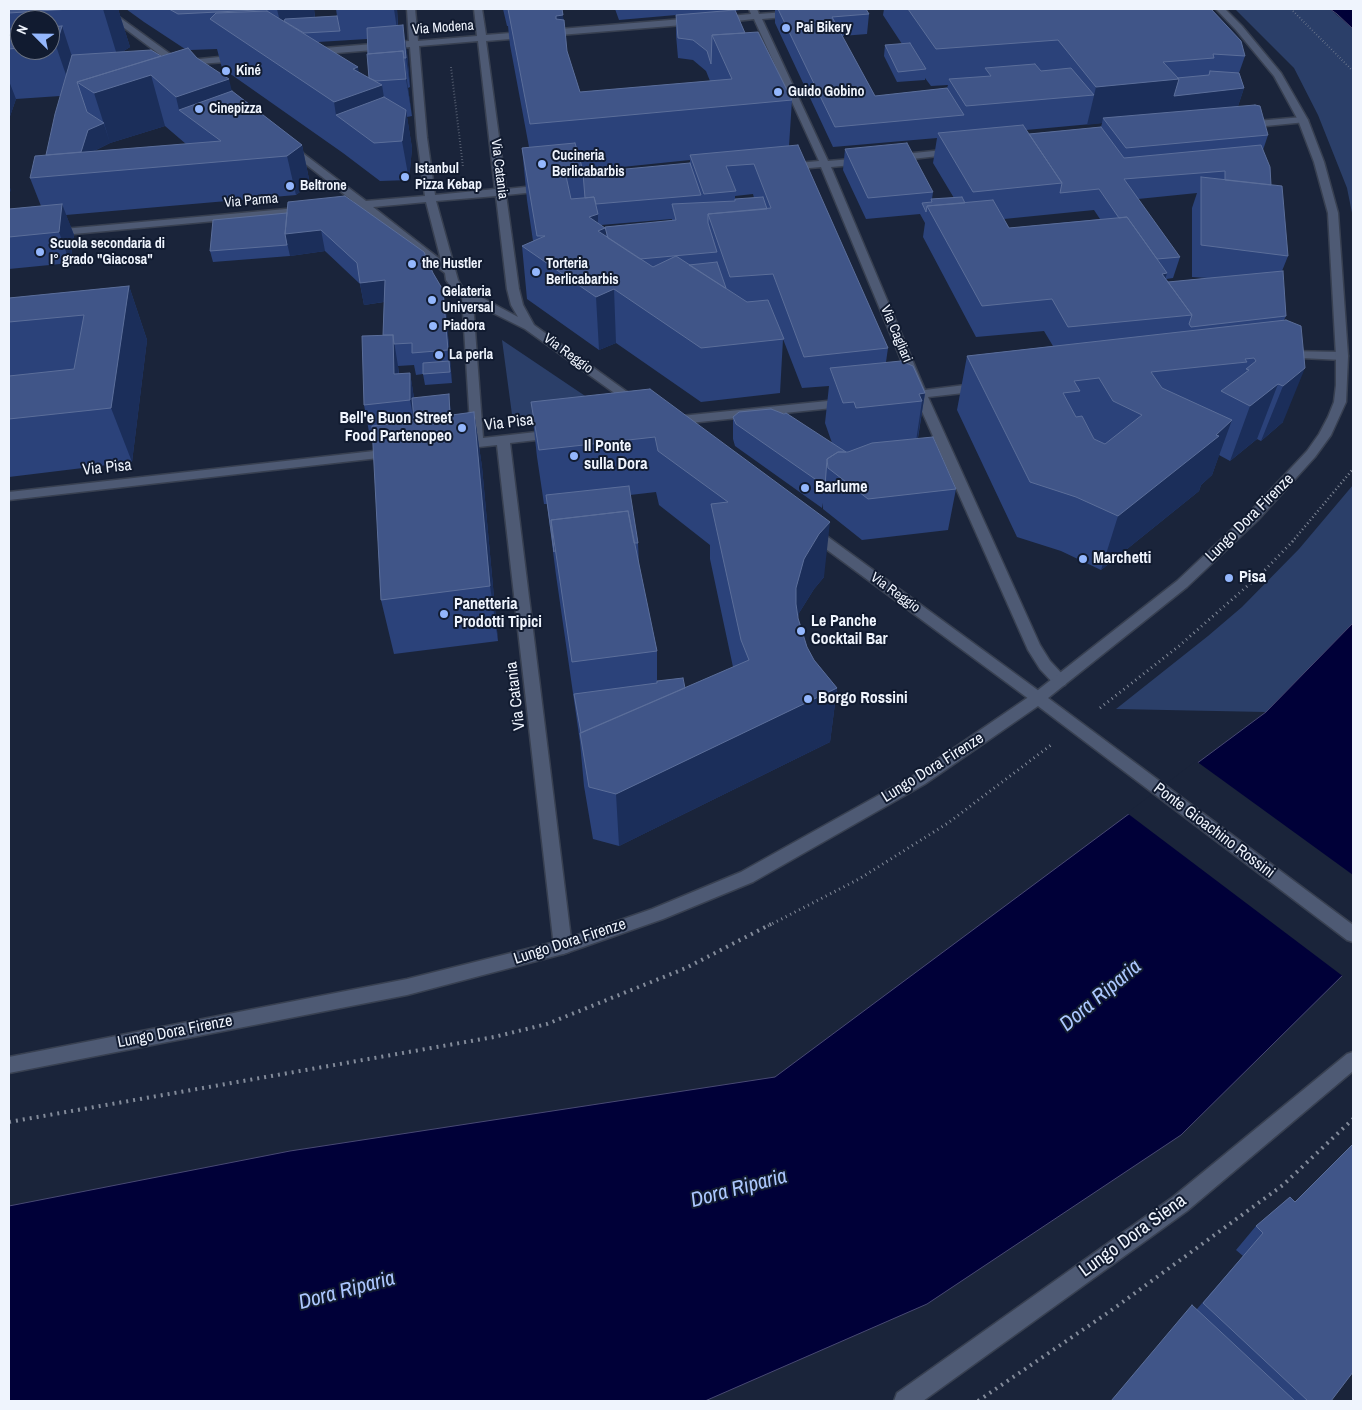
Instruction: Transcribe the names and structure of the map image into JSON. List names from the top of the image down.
{
  "streets": {
    "street": [
      "Via Modena",
      "Via Catania",
      "Via Parma",
      "Via Cagliari",
      "Via Reggio",
      "Via Pisa",
      "Lungo Dora Firenze",
      "Ponte Gioachino Rossini",
      "Lungo Dora Siena"
    ]
  },
  "crossings": [
    ["Via Modena", "Via Catania"],
    ["Via Catania", "Via Parma"],
    ["Via Catania", "Via Reggio"],
    ["Via Catania", "Via Pisa"],
    ["Via Catania", "Lungo Dora Firenze"],
    ["Via Parma", "Via Reggio"],
    ["Via Cagliari", "Lungo Dora Firenze"],
    ["Via Reggio", "Lungo Dora Firenze"],
    ["Via Reggio", "Ponte Gioachino Rossini"]
  ],
  "water": ["Dora Riparia"],
  "places": [
    "Pai Bikery",
    "Kiné",
    "Guido Gobino",
    "Cinepizza",
    "Cucineria Berlicabarbis",
    "Istanbul Pizza Kebap",
    "Beltrone",
    "Scuola secondaria di I° grado \"Giacosa\"",
    "the Hustler",
    "Torteria Berlicabarbis",
    "Gelateria Universal",
    "Piadora",
    "La perla",
    "Bell'e Buon Street Food Partenopeo",
    "Il Ponte sulla Dora",
    "Barlume",
    "Marchetti",
    "Pisa",
    "Panetteria Prodotti Tipici",
    "Le Panche Cocktail Bar",
    "Borgo Rossini"
  ],
  "north": "top left"
}
